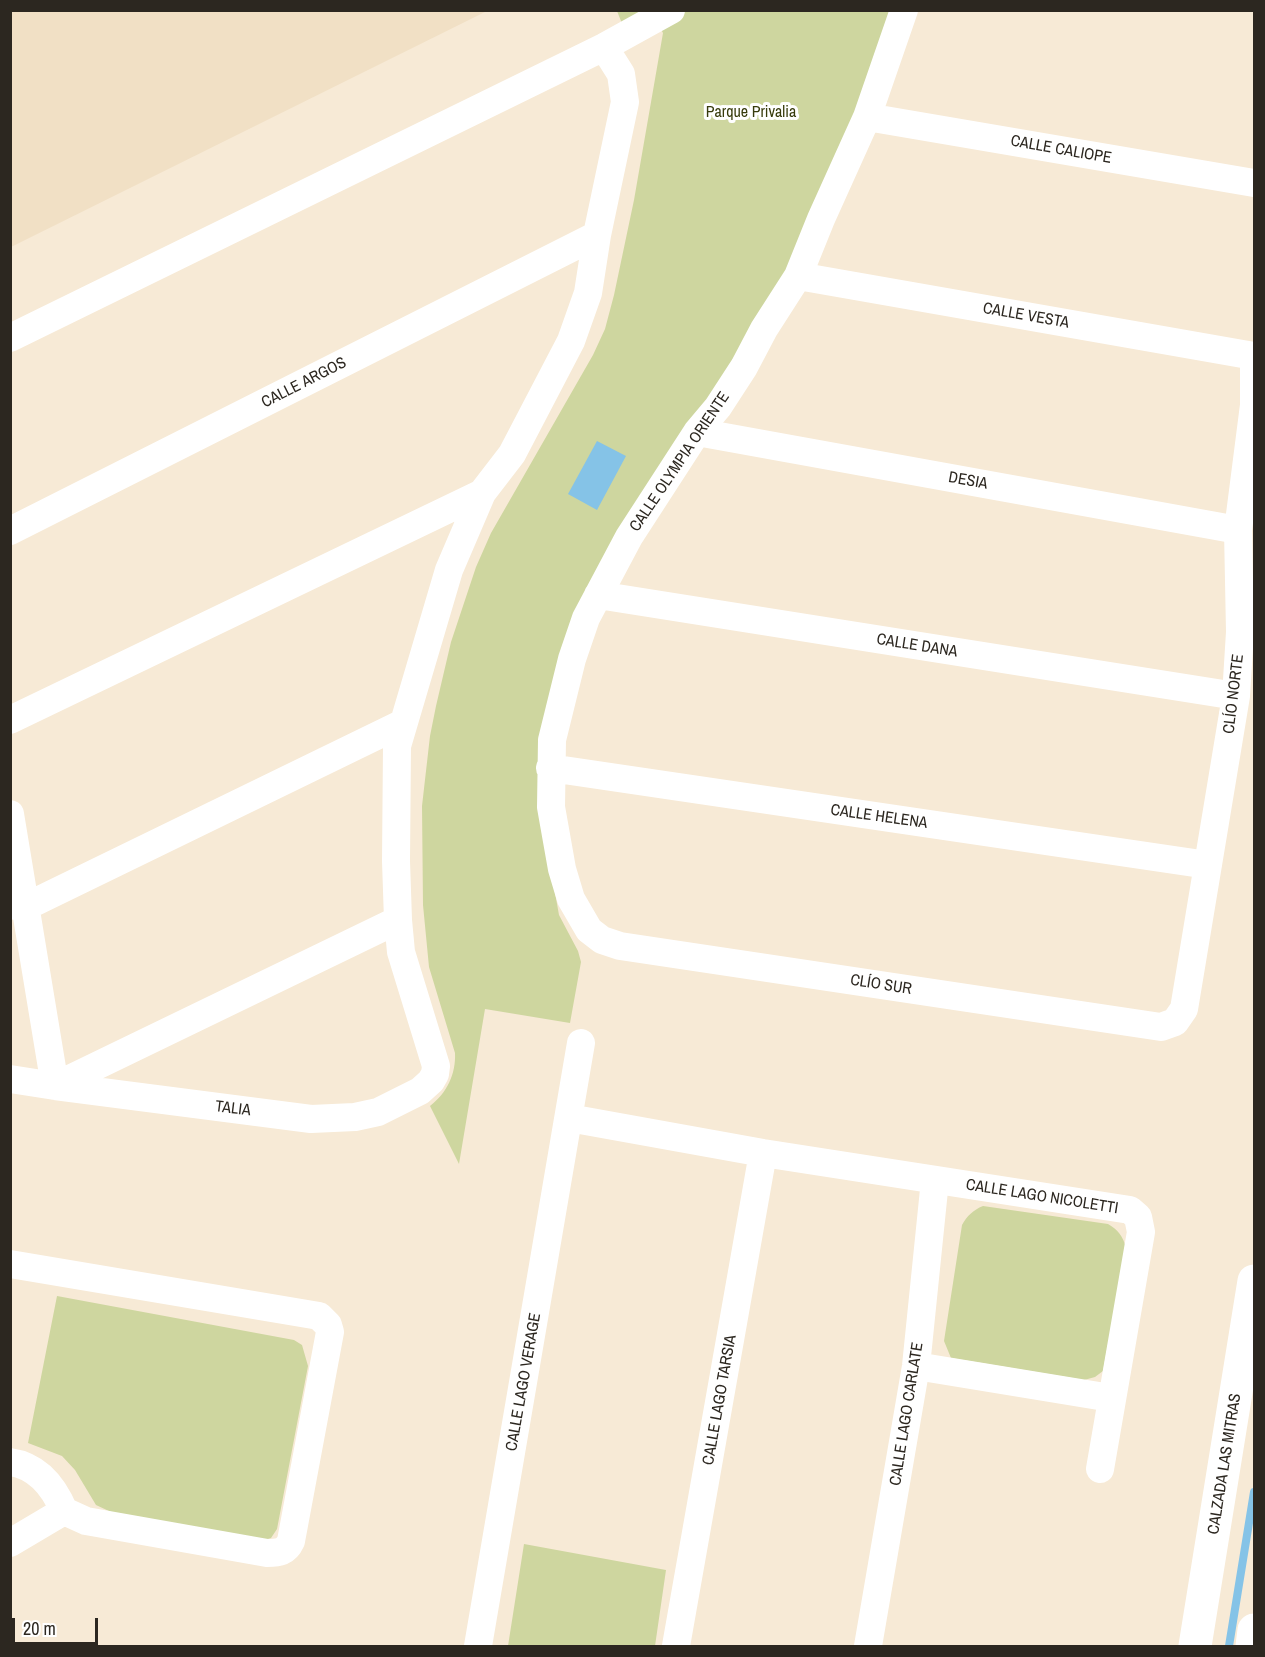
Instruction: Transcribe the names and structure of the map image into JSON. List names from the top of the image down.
{
  "streets": {
    "main road": ["CALZADA LAS MITRAS"],
    "street": [
      "CALLE CALIOPE",
      "CALLE VESTA",
      "CALLE ARGOS",
      "CALLE OLYMPIA ORIENTE",
      "DESIA",
      "CALLE DANA",
      "CLÍO NORTE",
      "CALLE HELENA",
      "CLÍO SUR",
      "TALIA",
      "CALLE LAGO NICOLETTI",
      "CALLE LAGO VERAGE",
      "CALLE LAGO TARSIA",
      "CALLE LAGO CARLATE"
    ]
  },
  "crossings": [
    ["CALLE CALIOPE", "CALLE OLYMPIA ORIENTE"],
    ["CALLE VESTA", "CALLE OLYMPIA ORIENTE"],
    ["CALLE OLYMPIA ORIENTE", "DESIA"],
    ["CALLE OLYMPIA ORIENTE", "CALLE DANA"],
    ["CALLE OLYMPIA ORIENTE", "CALLE HELENA"],
    ["CALLE OLYMPIA ORIENTE", "CLÍO SUR"],
    ["DESIA", "CLÍO NORTE"],
    ["CALLE DANA", "CLÍO NORTE"],
    ["CLÍO NORTE", "CALLE HELENA"],
    ["CLÍO NORTE", "CLÍO SUR"],
    ["CALLE LAGO NICOLETTI", "CALLE LAGO VERAGE"],
    ["CALLE LAGO NICOLETTI", "CALLE LAGO TARSIA"],
    ["CALLE LAGO NICOLETTI", "CALLE LAGO CARLATE"]
  ],
  "parks": ["Parque Privalia"],
  "scale_bar": "20 m"
}
